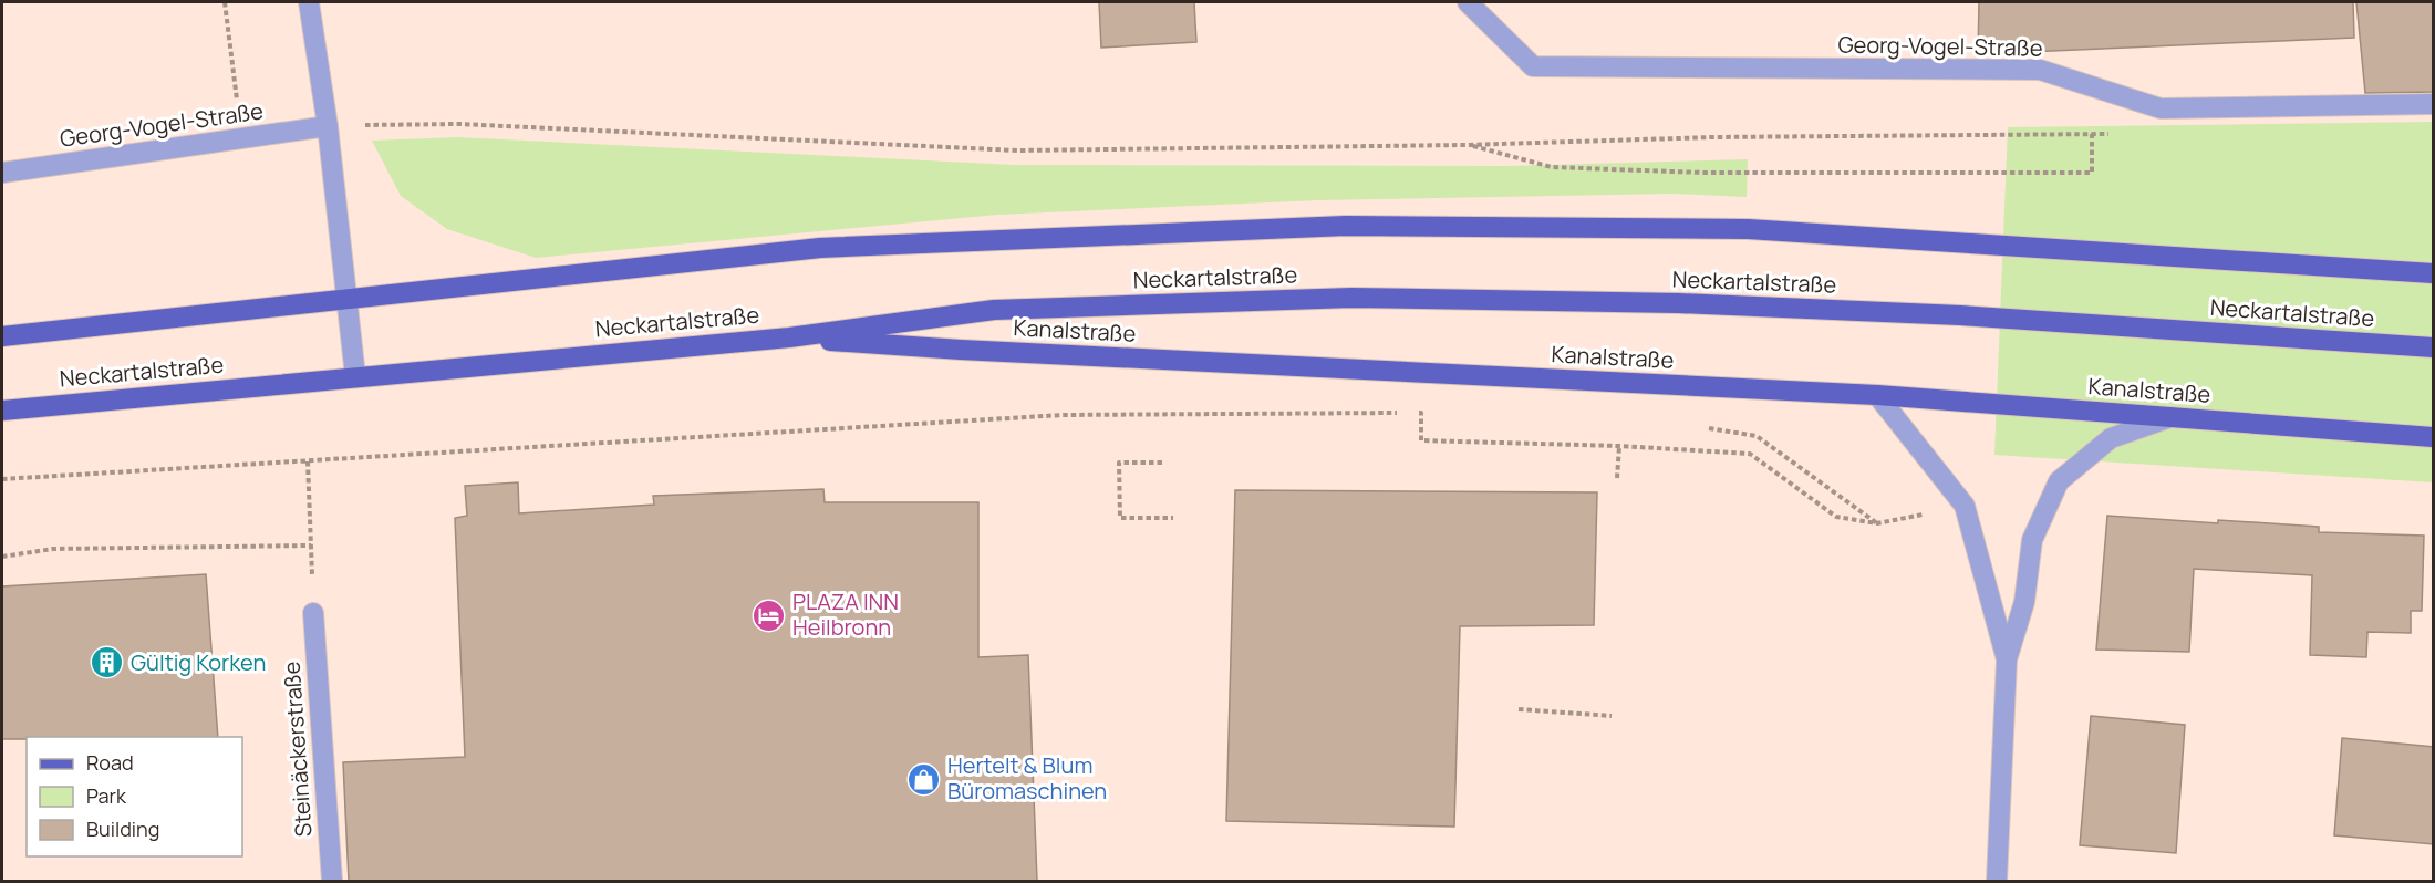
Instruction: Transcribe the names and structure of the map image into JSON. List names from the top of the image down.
{
  "streets": {
    "main road": ["Neckartalstraße", "Kanalstraße"],
    "street": ["Georg-Vogel-Straße", "Steinäckerstraße"]
  },
  "crossings": [
    ["Neckartalstraße", "Kanalstraße"]
  ],
  "places": {
    "hotel": ["PLAZA INN Heilbronn"],
    "building": ["Gültig Korken"],
    "shop": ["Hertelt & Blum Büromaschinen"]
  },
  "legend": ["Road", "Park", "Building"]
}
